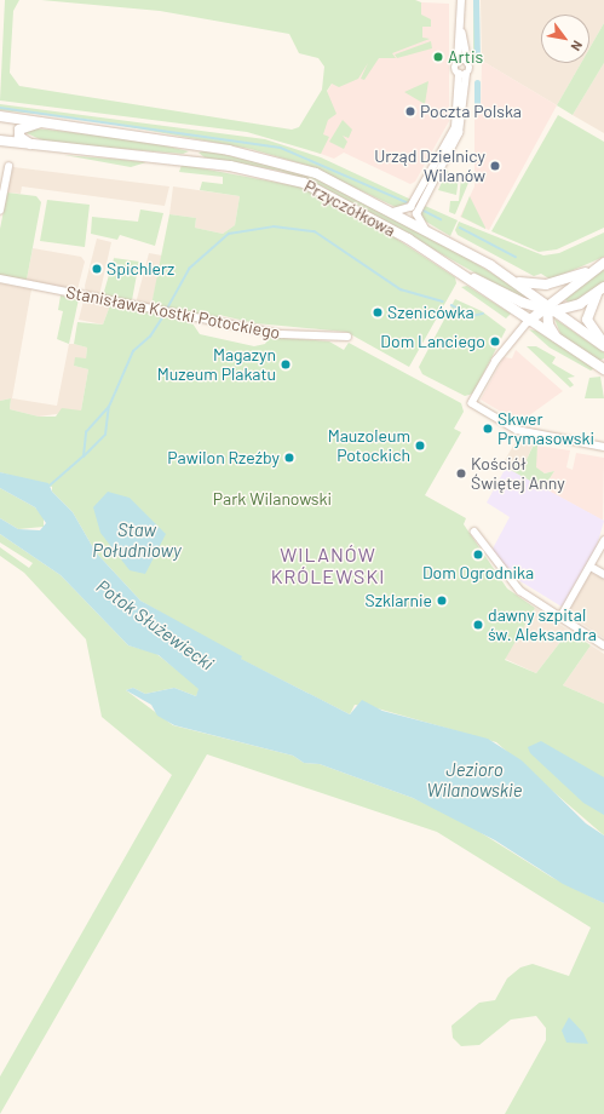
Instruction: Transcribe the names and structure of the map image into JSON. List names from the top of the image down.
{
  "streets": {
    "main road": ["Przyczółkowa"],
    "street": ["Stanisława Kostki Potockiego"]
  },
  "districts": ["WILANÓW KRÓLEWSKI"],
  "water": ["Staw Południowy", "Potok Służewiecki", "Jezioro Wilanowskie"],
  "parks": ["Park Wilanowski"],
  "places": [
    "Artis",
    "Poczta Polska",
    "Urząd Dzielnicy Wilanów",
    "Spichlerz",
    "Szenicówka",
    "Dom Lanciego",
    "Magazyn Muzeum Plakatu",
    "Skwer Prymasowski",
    "Mauzoleum Potockich",
    "Pawilon Rzeźby",
    "Kościół Świętej Anny",
    "Dom Ogrodnika",
    "Szklarnie",
    "dawny szpital św. Aleksandra"
  ],
  "north": "bottom right"
}
